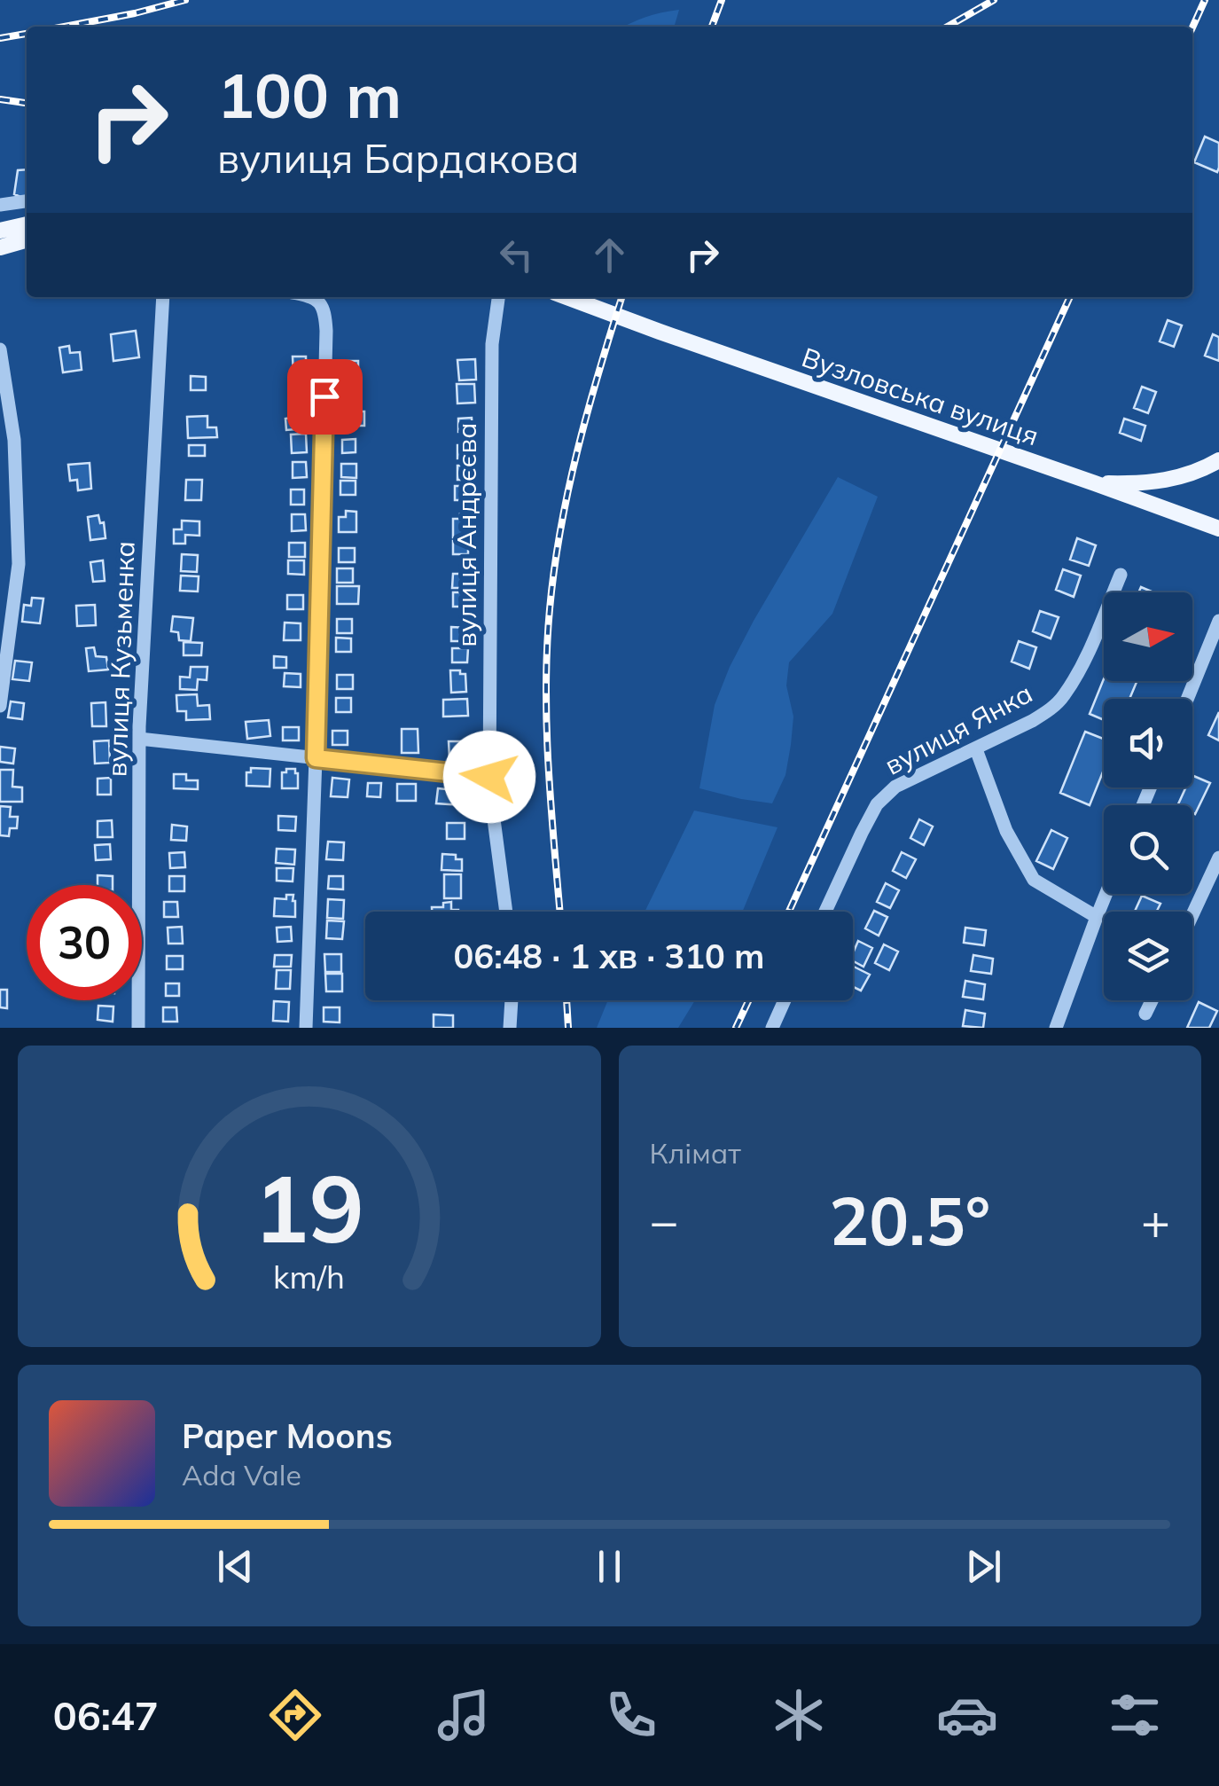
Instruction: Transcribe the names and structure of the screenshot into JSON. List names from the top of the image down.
{
  "streets": {
    "main road": ["Вузловська вулиця"],
    "street": ["вулиця Андрєєва", "вулиця Кузьменка", "вулиця Янка"]
  },
  "north": "right",
  "page": {
    "turn": ["100 m", "вулиця Бардакова"],
    "limit": "30",
    "trip": "06:48 · 1 хв · 310 m",
    "tile": "Клімат",
    "heat": ["−", "20.5°", "+"],
    "song": ["Paper Moons", "Ada Vale"],
    "tabs": "06:47",
    "gauge": ["19", "km/h"]
  }
}
